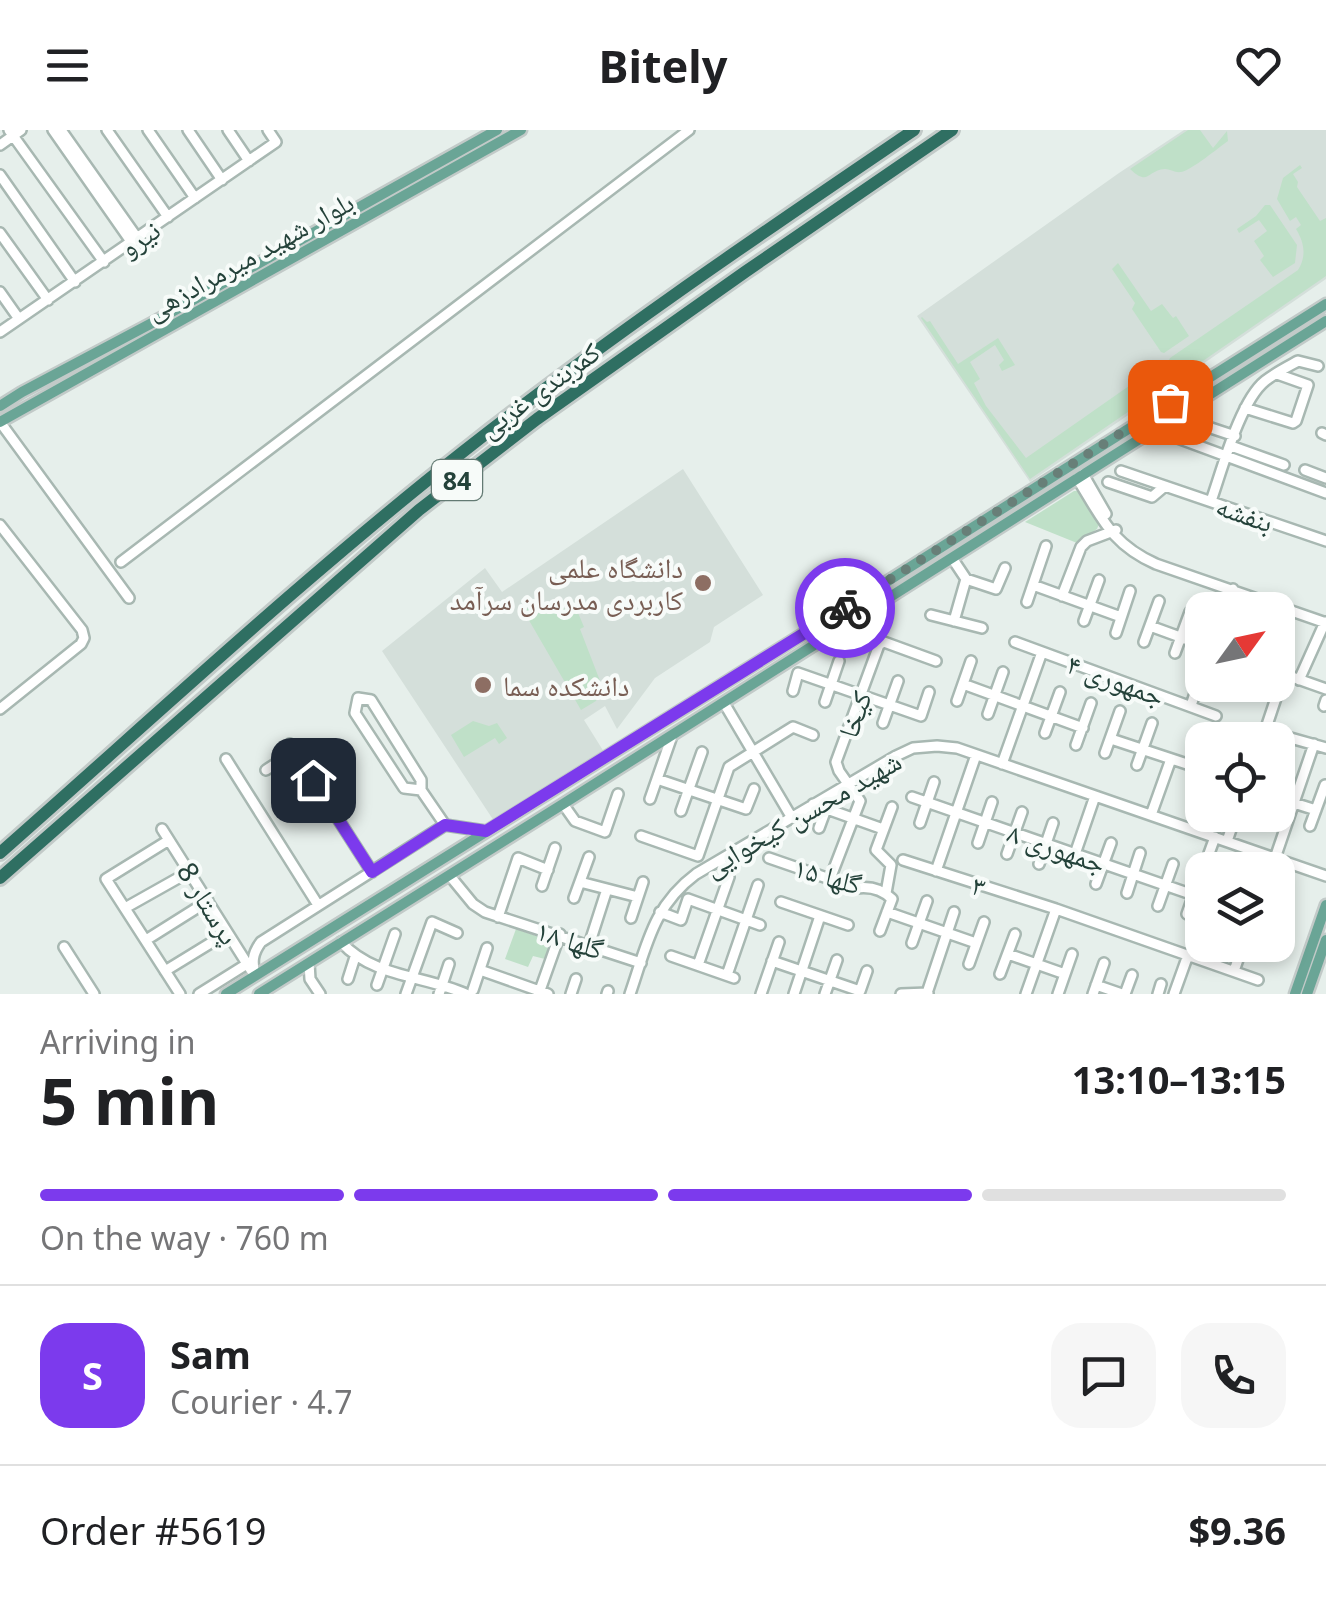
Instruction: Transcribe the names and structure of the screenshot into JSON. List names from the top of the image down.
{
  "streets": {
    "highway": ["کمربندی غربی", "84"],
    "main road": ["بلوار شهید میرمرادزهی"],
    "street": [
      "نیرو",
      "بنفشه",
      "جمهوری ۴",
      "کیخا",
      "شهید محسن کیخوایی",
      "جمهوری ۸",
      "گلها ۱۵",
      "۳",
      "پرستار 8",
      "گلها ۱۸"
    ]
  },
  "crossings": [
    ["کیخا", "شهید محسن کیخوایی"],
    ["شهید محسن کیخوایی", "گلها ۱۸"]
  ],
  "places": ["دانشگاه علمی کاربردی مدرسان سرآمد", "دانشکده سما"],
  "north": "top right",
  "page": {
    "header": "Bitely",
    "heading": ["5 min", "Arriving in", "13:10–13:15"],
    "panel": [
      "Sam",
      "Courier · 4.7",
      "Order #5619",
      "$9.36"
    ],
    "bar": "On the way · 760 m",
    "round": "S"
  }
}
